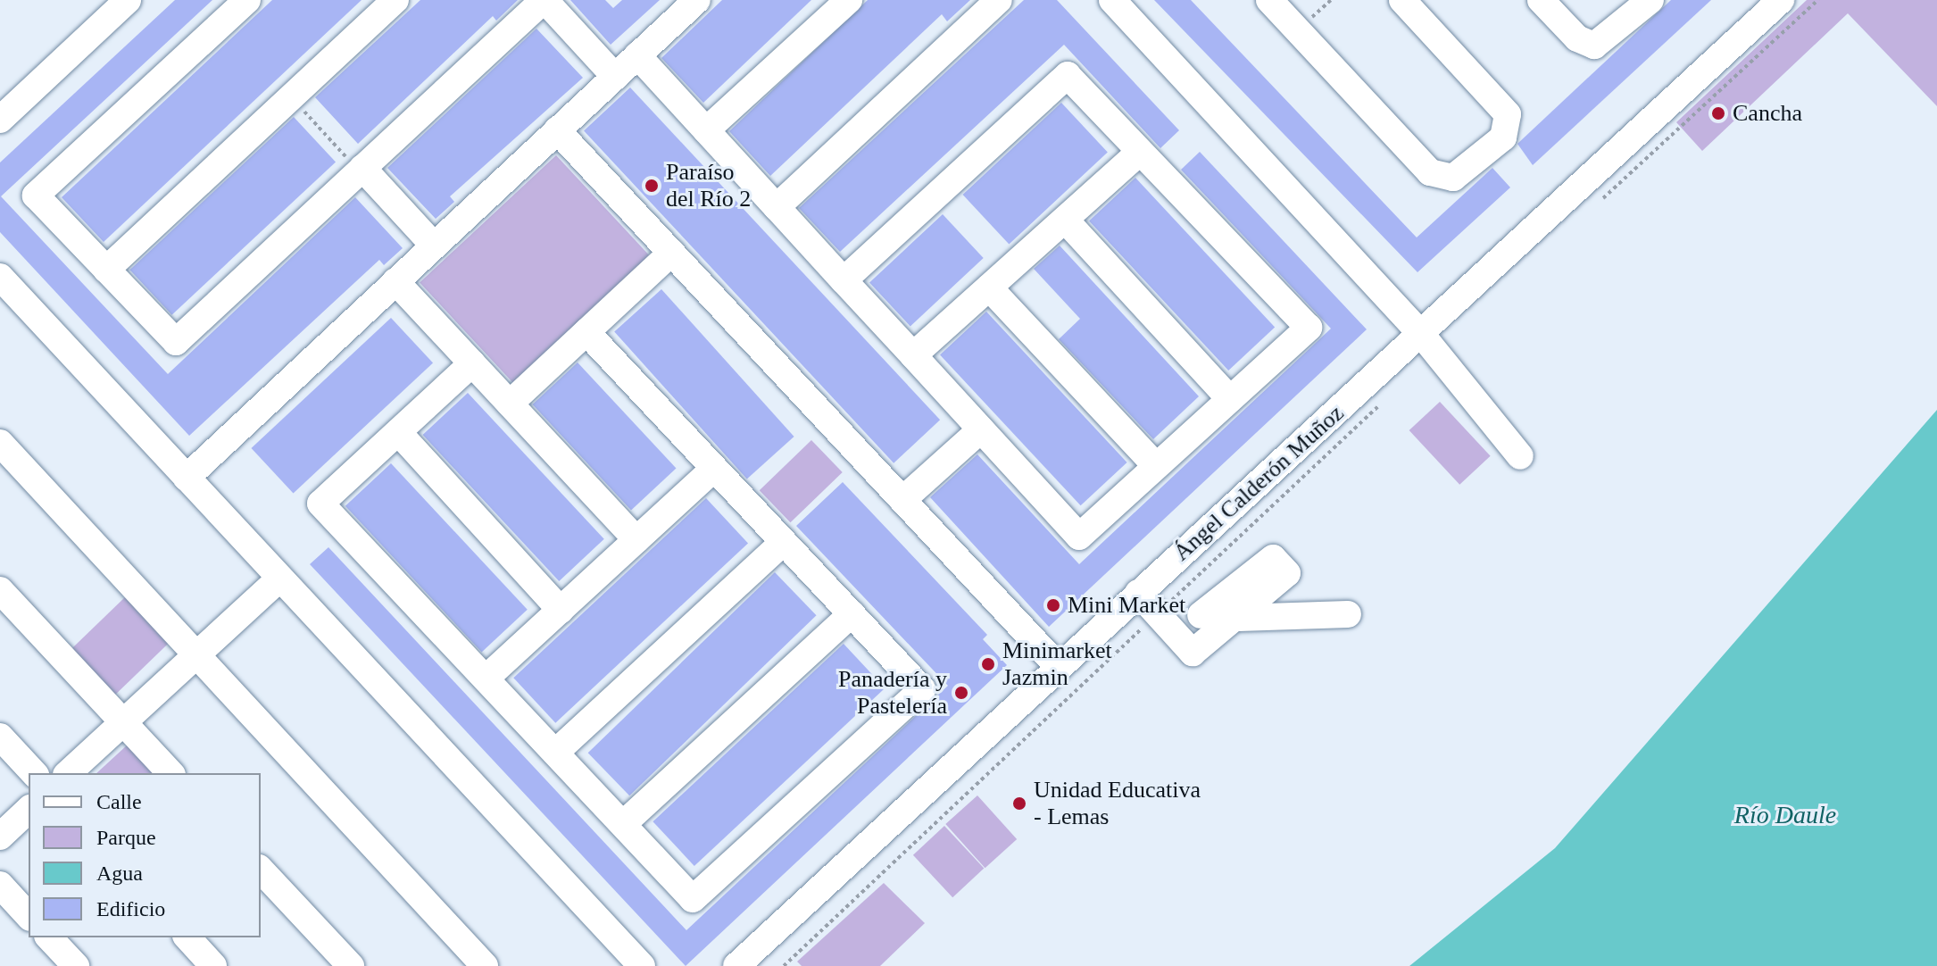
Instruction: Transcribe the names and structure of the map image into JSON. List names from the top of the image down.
{
  "streets": {
    "street": ["Ángel Calderón Muñoz"]
  },
  "water": ["Río Daule"],
  "places": [
    "Cancha",
    "Paraíso del Río 2",
    "Mini Market",
    "Minimarket Jazmin",
    "Panadería y Pastelería",
    "Unidad Educativa - Lemas"
  ],
  "legend": [
    "Calle",
    "Parque",
    "Agua",
    "Edificio"
  ]
}
